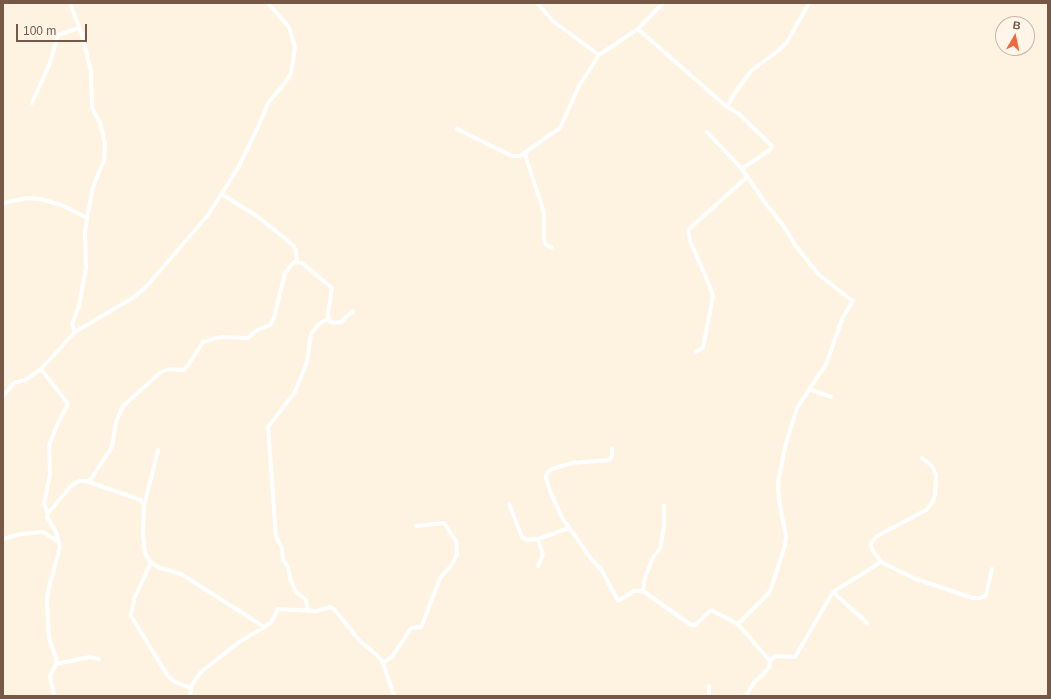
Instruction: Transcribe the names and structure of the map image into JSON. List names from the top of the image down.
{
  "scale_bar": "100 m",
  "north": "top"
}
